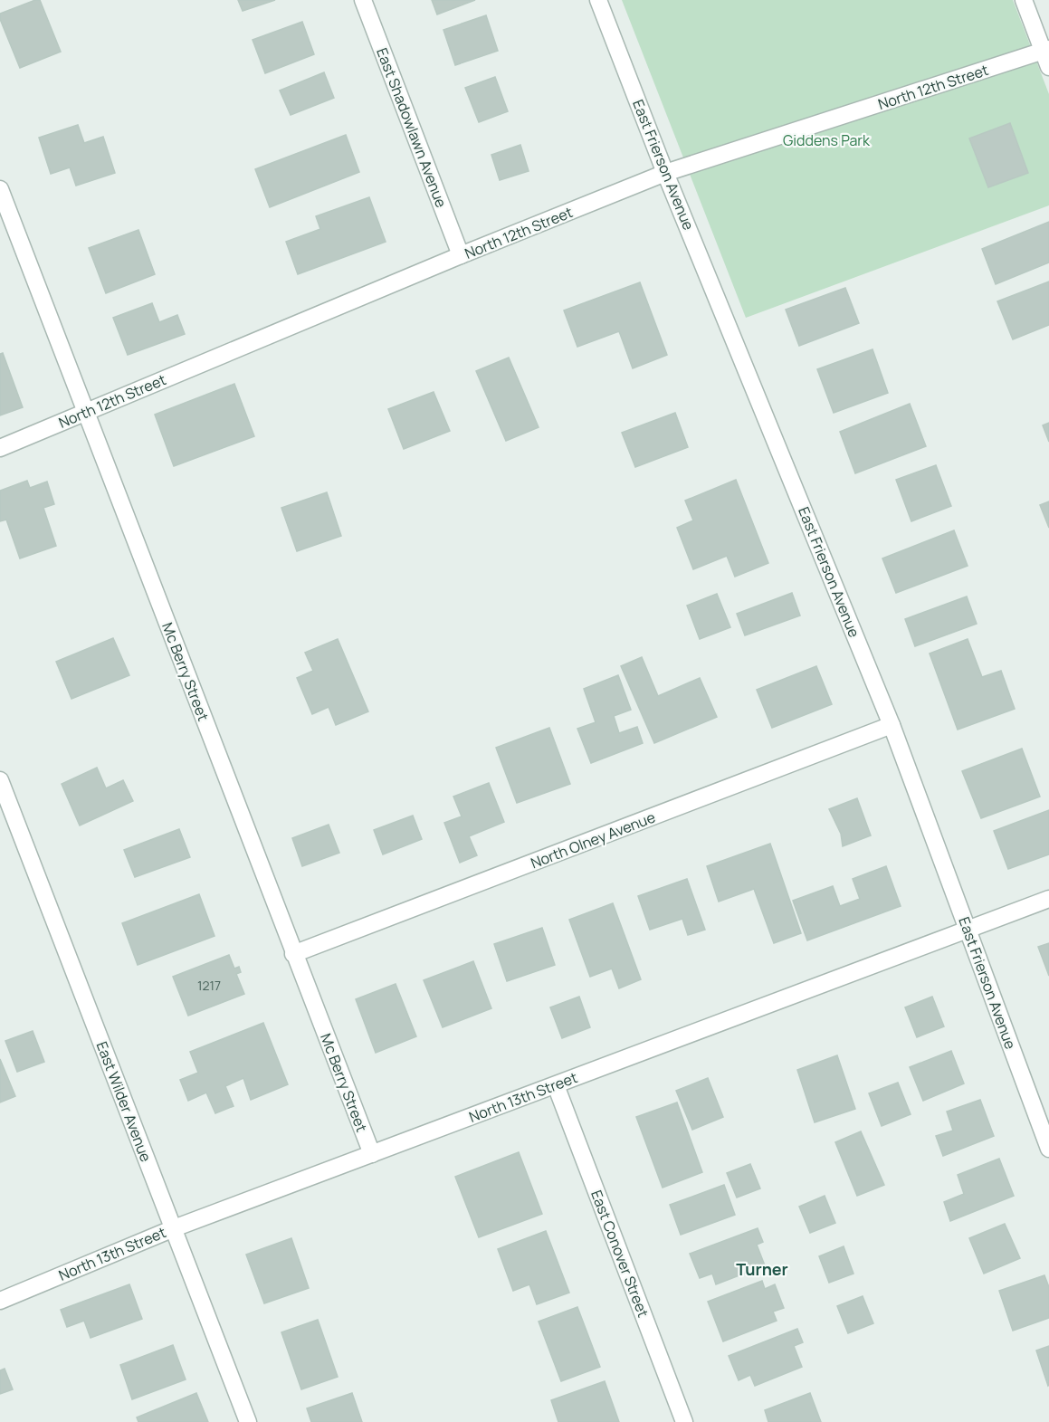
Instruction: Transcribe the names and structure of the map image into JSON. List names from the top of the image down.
{
  "streets": {
    "street": [
      "North 12th Street",
      "East Shadowlawn Avenue",
      "East Frierson Avenue",
      "Mc Berry Street",
      "North Olney Avenue",
      "North 13th Street",
      "East Wilder Avenue",
      "East Conover Street"
    ]
  },
  "crossings": [
    ["North 12th Street", "East Shadowlawn Avenue"],
    ["North 12th Street", "East Frierson Avenue"],
    ["North 12th Street", "Mc Berry Street"],
    ["East Frierson Avenue", "North Olney Avenue"],
    ["East Frierson Avenue", "North 13th Street"],
    ["Mc Berry Street", "North Olney Avenue"],
    ["Mc Berry Street", "North 13th Street"],
    ["North 13th Street", "East Wilder Avenue"],
    ["North 13th Street", "East Conover Street"]
  ],
  "districts": ["Turner"],
  "parks": ["Giddens Park"],
  "house_numbers": ["1217"]
}
